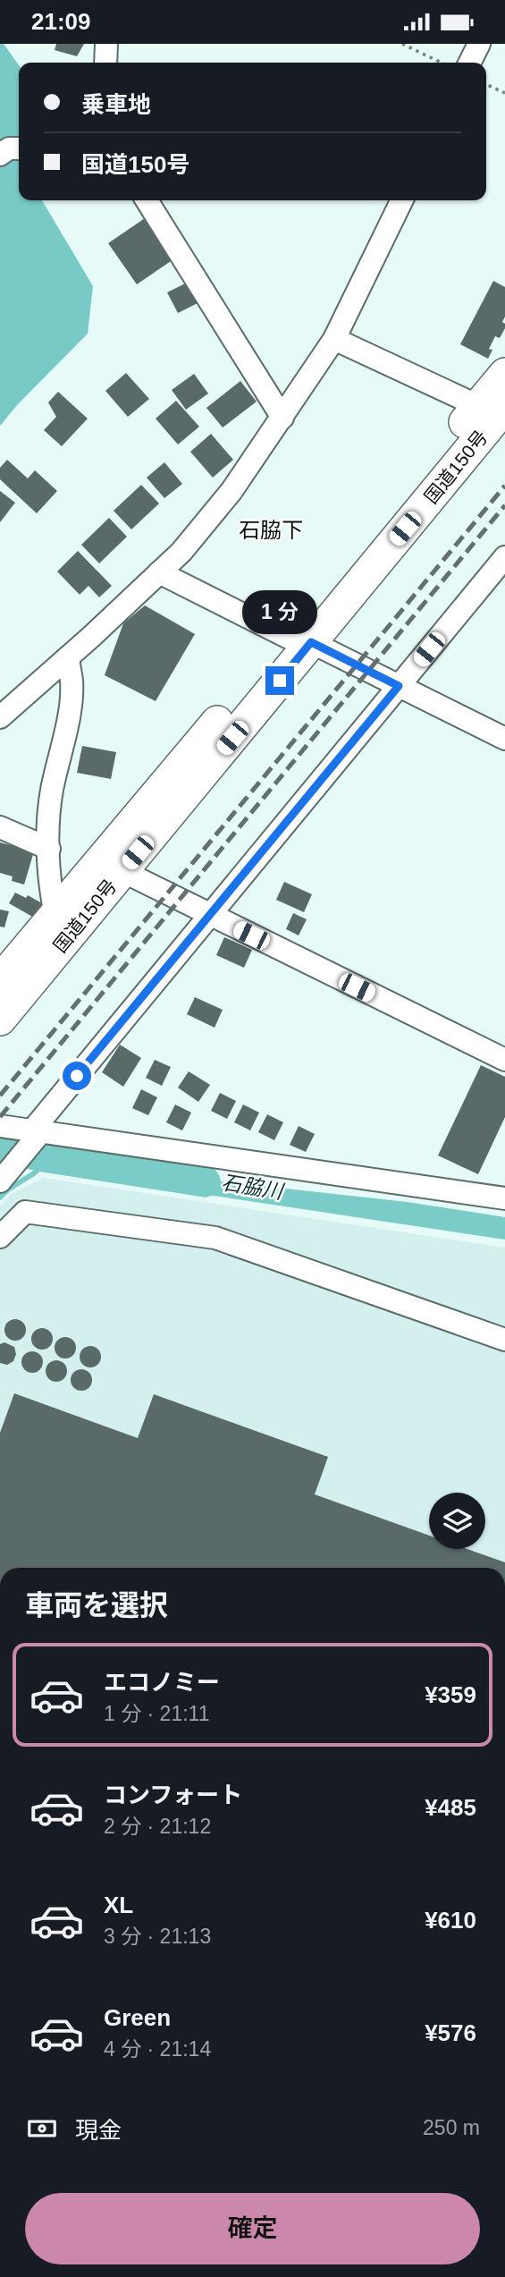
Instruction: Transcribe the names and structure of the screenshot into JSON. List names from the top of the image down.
{
  "streets": {
    "highway": ["国道150号"]
  },
  "districts": ["石脇下"],
  "water": ["石脇川"],
  "page": {
    "status": "21:09",
    "banner": ["乗車地", "国道150号"],
    "bubble": "1 分",
    "heading": "車両を選択",
    "list": [
      {
        "name": "エコノミー",
        "note": "1 分 · 21:11",
        "value": "¥359"
      },
      {
        "name": "コンフォート",
        "note": "2 分 · 21:12",
        "value": "¥485"
      },
      {
        "name": "XL",
        "note": "3 分 · 21:13",
        "value": "¥610"
      },
      {
        "name": "Green",
        "note": "4 分 · 21:14",
        "value": "¥576"
      }
    ],
    "pay": ["現金", "250 m"],
    "buttons": "確定"
  }
}
